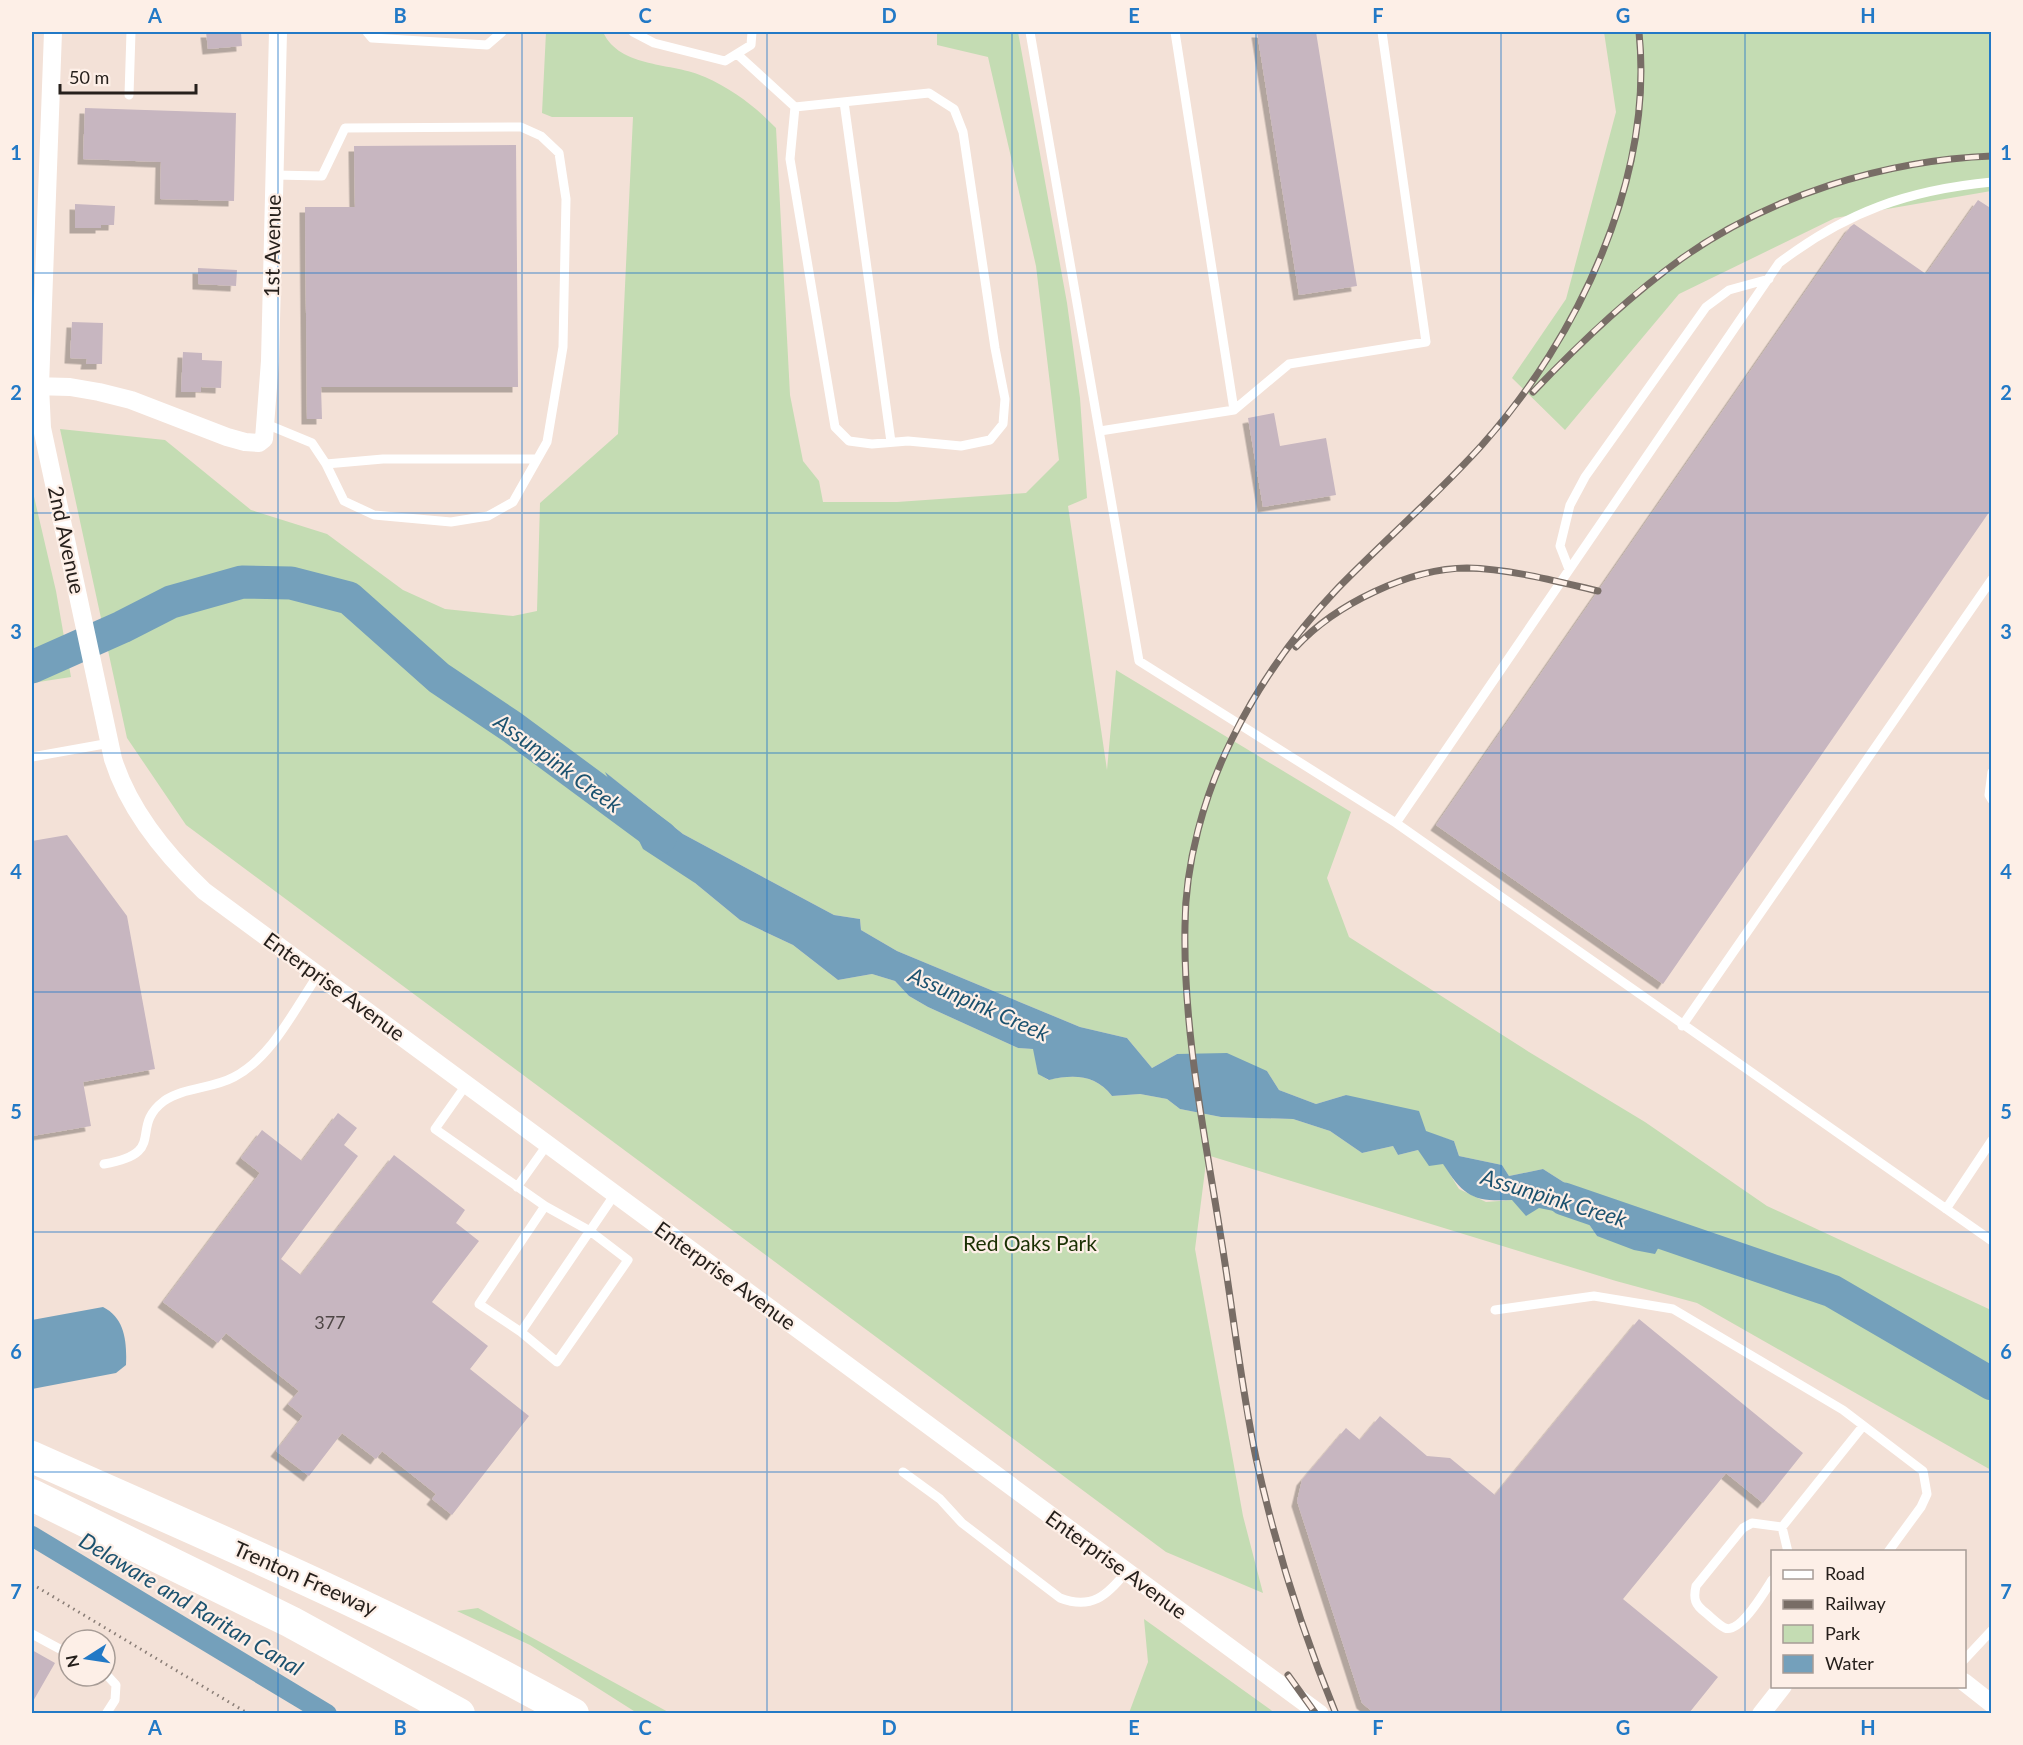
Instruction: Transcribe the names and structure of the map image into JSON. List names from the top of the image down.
{
  "streets": {
    "highway": ["Trenton Freeway"],
    "street": ["1st Avenue", "2nd Avenue", "Enterprise Avenue"]
  },
  "crossings": [
    ["2nd Avenue", "Enterprise Avenue"]
  ],
  "water": ["Assunpink Creek", "Delaware and Raritan Canal"],
  "parks": ["Red Oaks Park"],
  "house_numbers": ["377"],
  "legend": [
    "Road",
    "Railway",
    "Park",
    "Water"
  ],
  "scale_bar": "50 m",
  "north": "left",
  "grid": {
    "columns": [
      "A",
      "B",
      "C",
      "D",
      "E",
      "F",
      "G",
      "H"
    ],
    "rows": [
      "1",
      "2",
      "3",
      "4",
      "5",
      "6",
      "7"
    ]
  }
}
